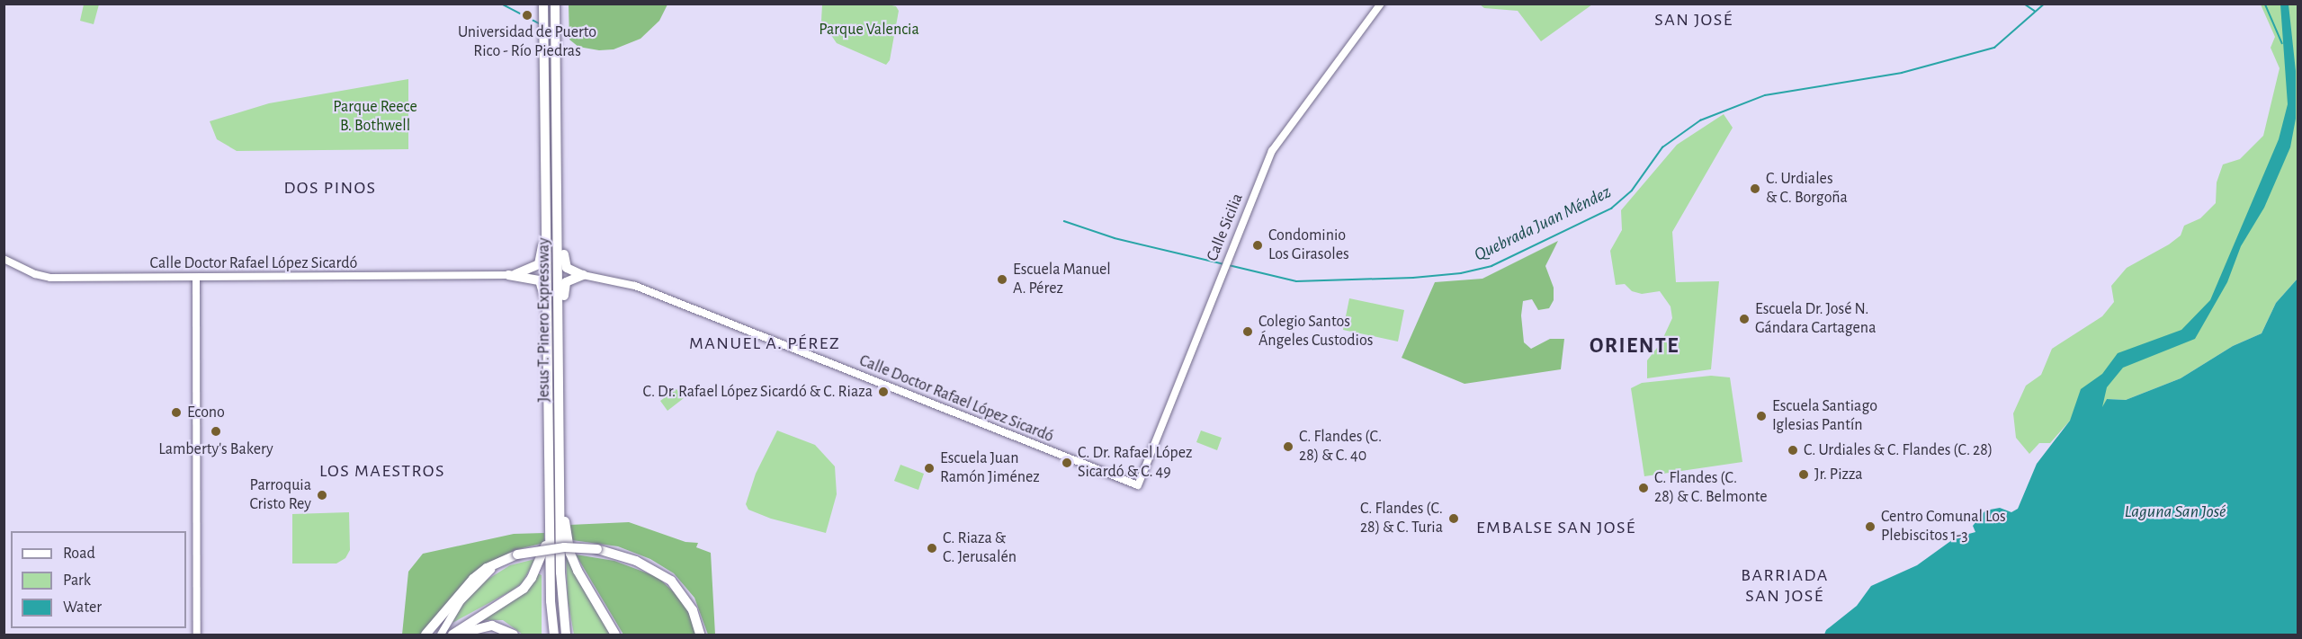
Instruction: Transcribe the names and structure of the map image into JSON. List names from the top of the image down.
{
  "streets": {
    "highway": ["Jesus T. Pinero Expressway"],
    "street": ["Calle Sicilia", "Calle Doctor Rafael López Sicardó"]
  },
  "crossings": [
    ["Calle Sicilia", "Calle Doctor Rafael López Sicardó"]
  ],
  "districts": [
    "SAN JOSÉ",
    "DOS PINOS",
    "MANUEL A. PÉREZ",
    "ORIENTE",
    "LOS MAESTROS",
    "EMBALSE SAN JOSÉ",
    "BARRIADA SAN JOSÉ"
  ],
  "water": ["Quebrada Juan Méndez", "Laguna San José"],
  "parks": ["Parque Valencia", "Parque Reece B. Bothwell"],
  "places": [
    "Universidad de Puerto Rico - Río Piedras",
    "C. Urdiales & C. Borgoña",
    "Condominio Los Girasoles",
    "Escuela Manuel A. Pérez",
    "Escuela Dr. José N. Gándara Cartagena",
    "Colegio Santos Ángeles Custodios",
    "C. Dr. Rafael López Sicardó & C. Riaza",
    "Econo",
    "Escuela Santiago Iglesias Pantín",
    "Lamberty's Bakery",
    "C. Flandes (C. 28) & C. 40",
    "C. Urdiales & C. Flandes (C. 28)",
    "C. Dr. Rafael López Sicardó & C. 49",
    "Escuela Juan Ramón Jiménez",
    "Jr. Pizza",
    "C. Flandes (C. 28) & C. Belmonte",
    "Parroquia Cristo Rey",
    "C. Flandes (C. 28) & C. Turia",
    "Centro Comunal Los Plebiscitos 1-3",
    "C. Riaza & C. Jerusalén"
  ],
  "legend": ["Road", "Park", "Water"]
}
